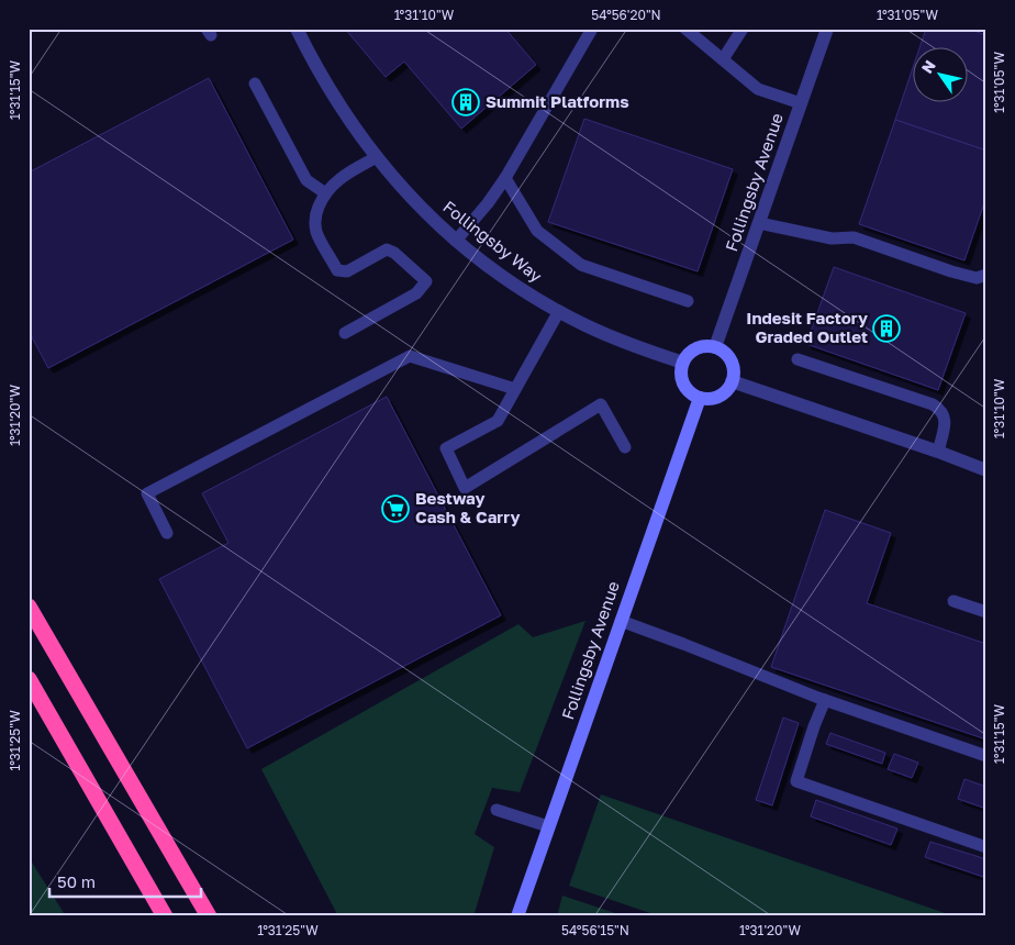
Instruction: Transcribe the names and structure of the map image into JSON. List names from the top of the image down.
{
  "streets": {
    "street": ["Follingsby Avenue", "Follingsby Way"]
  },
  "crossings": [
    ["Follingsby Avenue", "Follingsby Way"]
  ],
  "places": {
    "building": ["Summit Platforms", "Indesit Factory Graded Outlet"],
    "supermarket": ["Bestway Cash & Carry"]
  },
  "scale_bar": "50 m",
  "north": "top left",
  "coordinates": [
    "1°31'10\"W",
    "54°56'20\"N",
    "1°31'05\"W",
    "1°31'15\"W",
    "1°31'20\"W",
    "1°31'25\"W",
    "54°56'15\"N"
  ]
}
